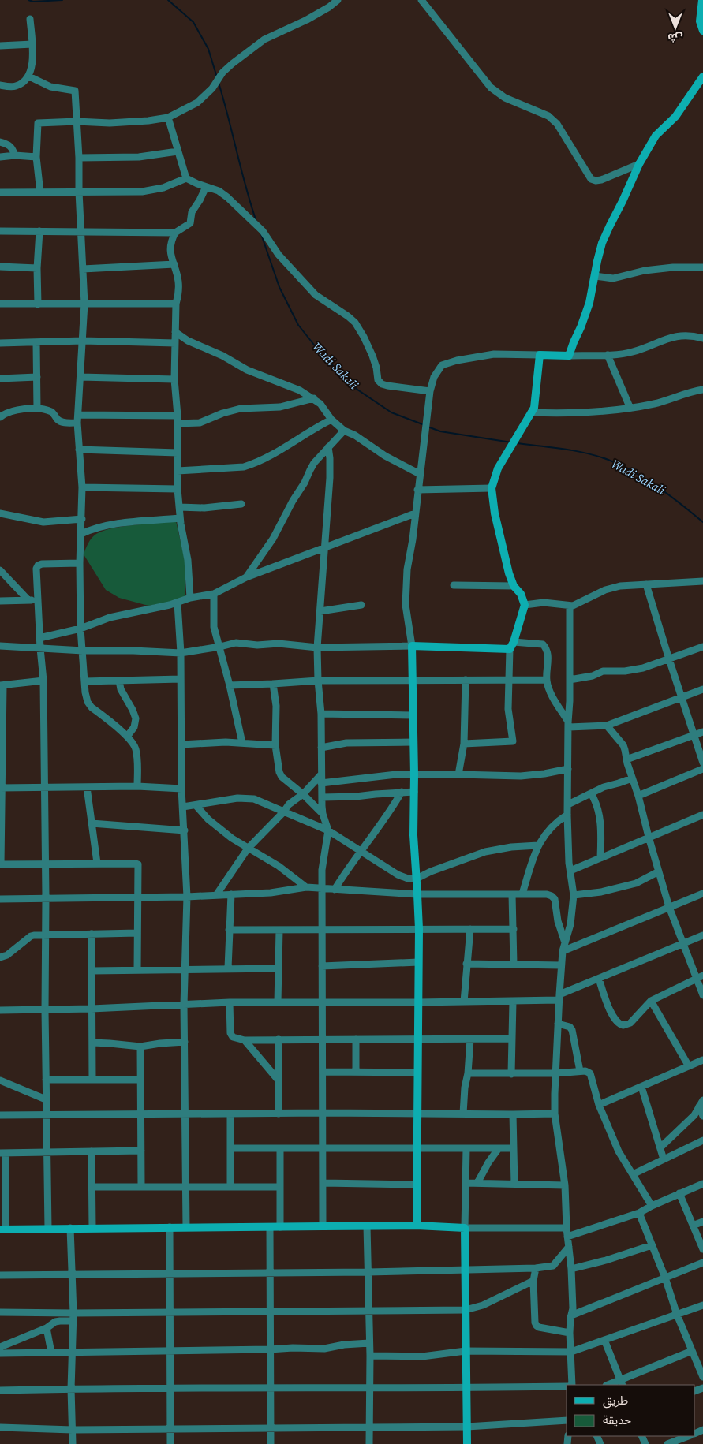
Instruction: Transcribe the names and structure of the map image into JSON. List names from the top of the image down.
{
  "water": ["Wadi Sakali"],
  "legend": ["طريق", "حديقة"],
  "north": "bottom"
}
